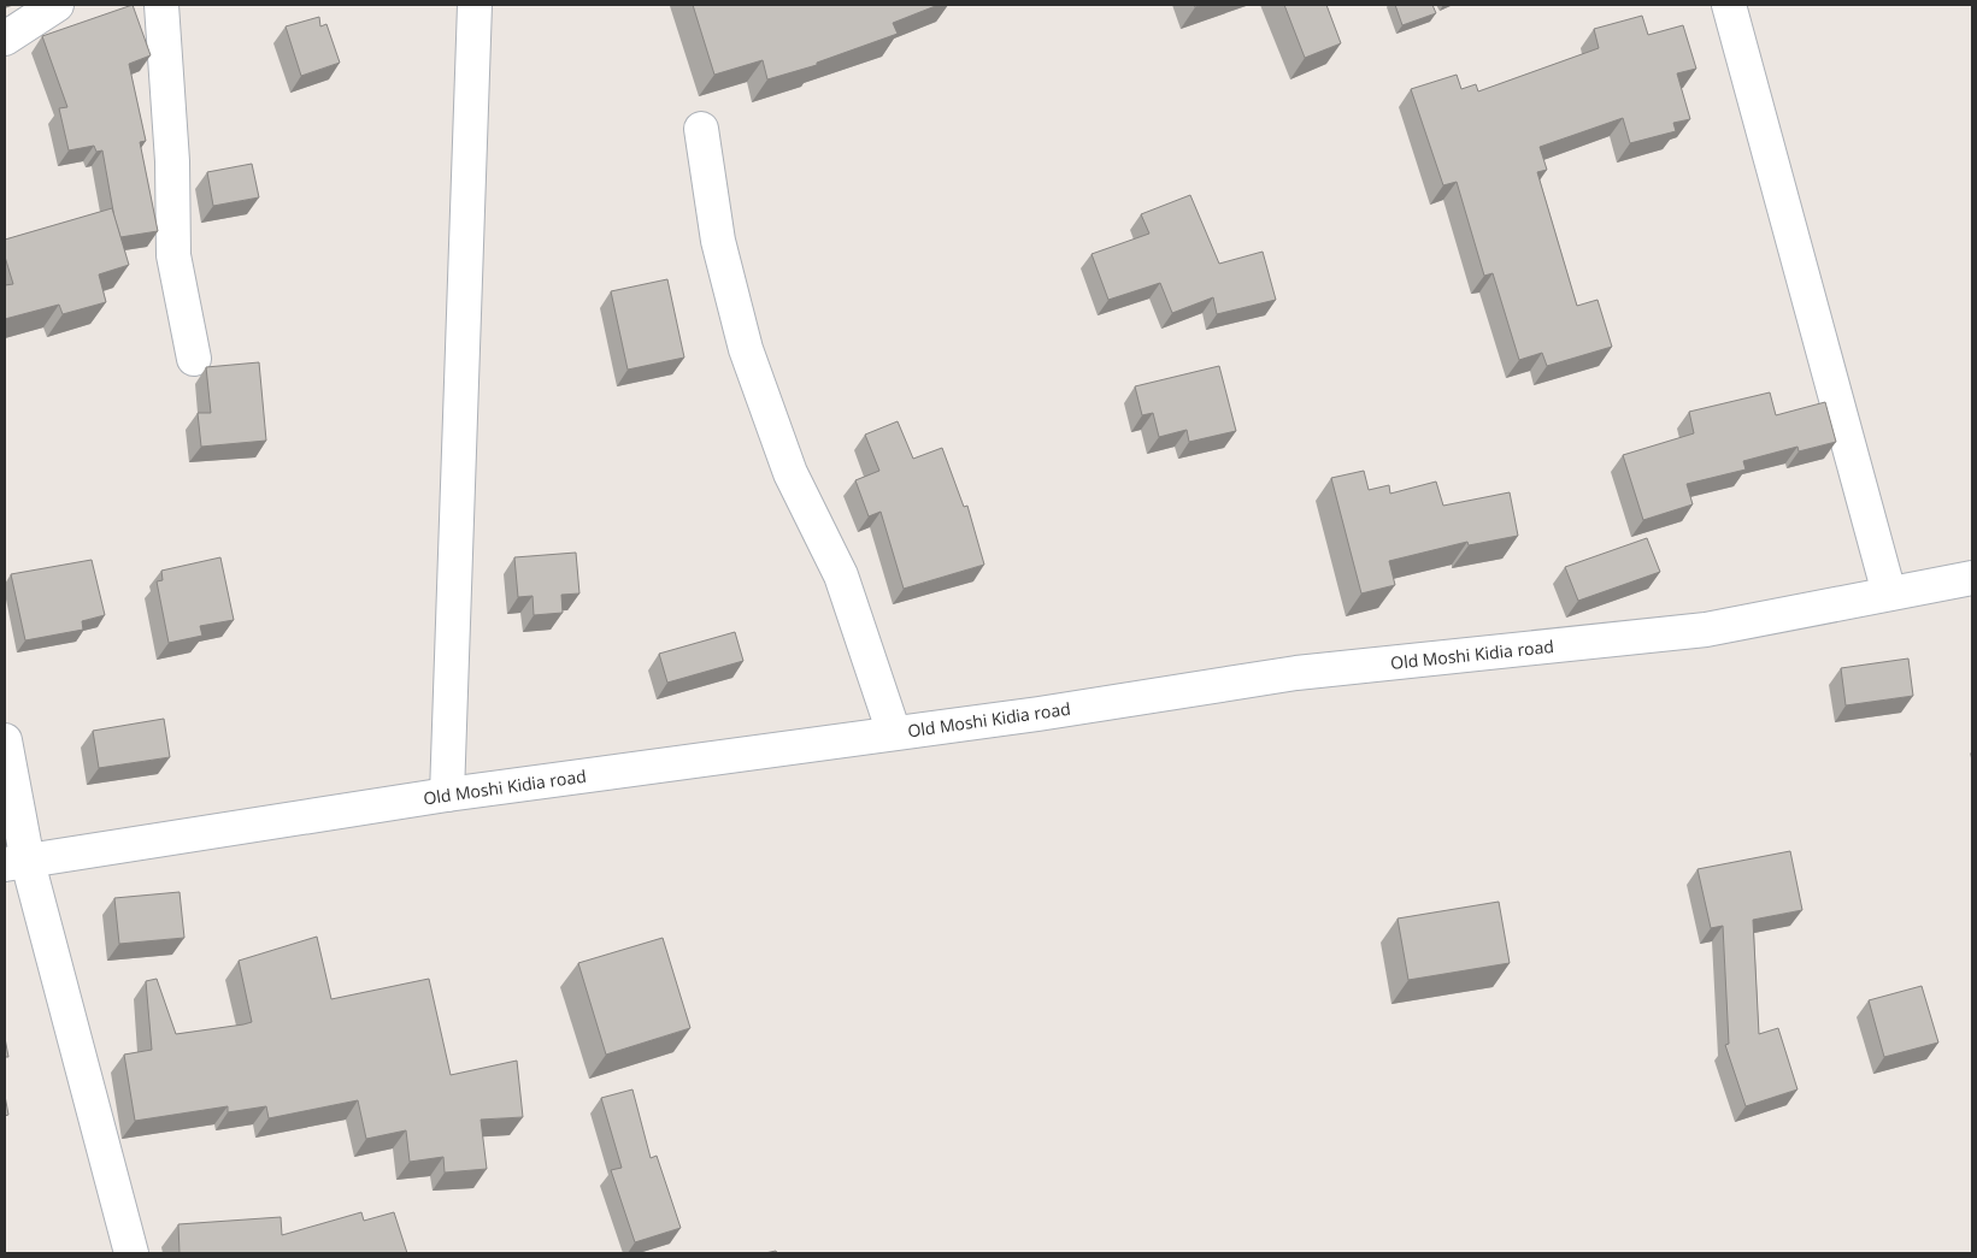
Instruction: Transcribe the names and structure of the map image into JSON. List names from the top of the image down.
{
  "streets": {
    "street": ["Old Moshi Kidia road"]
  }
}
